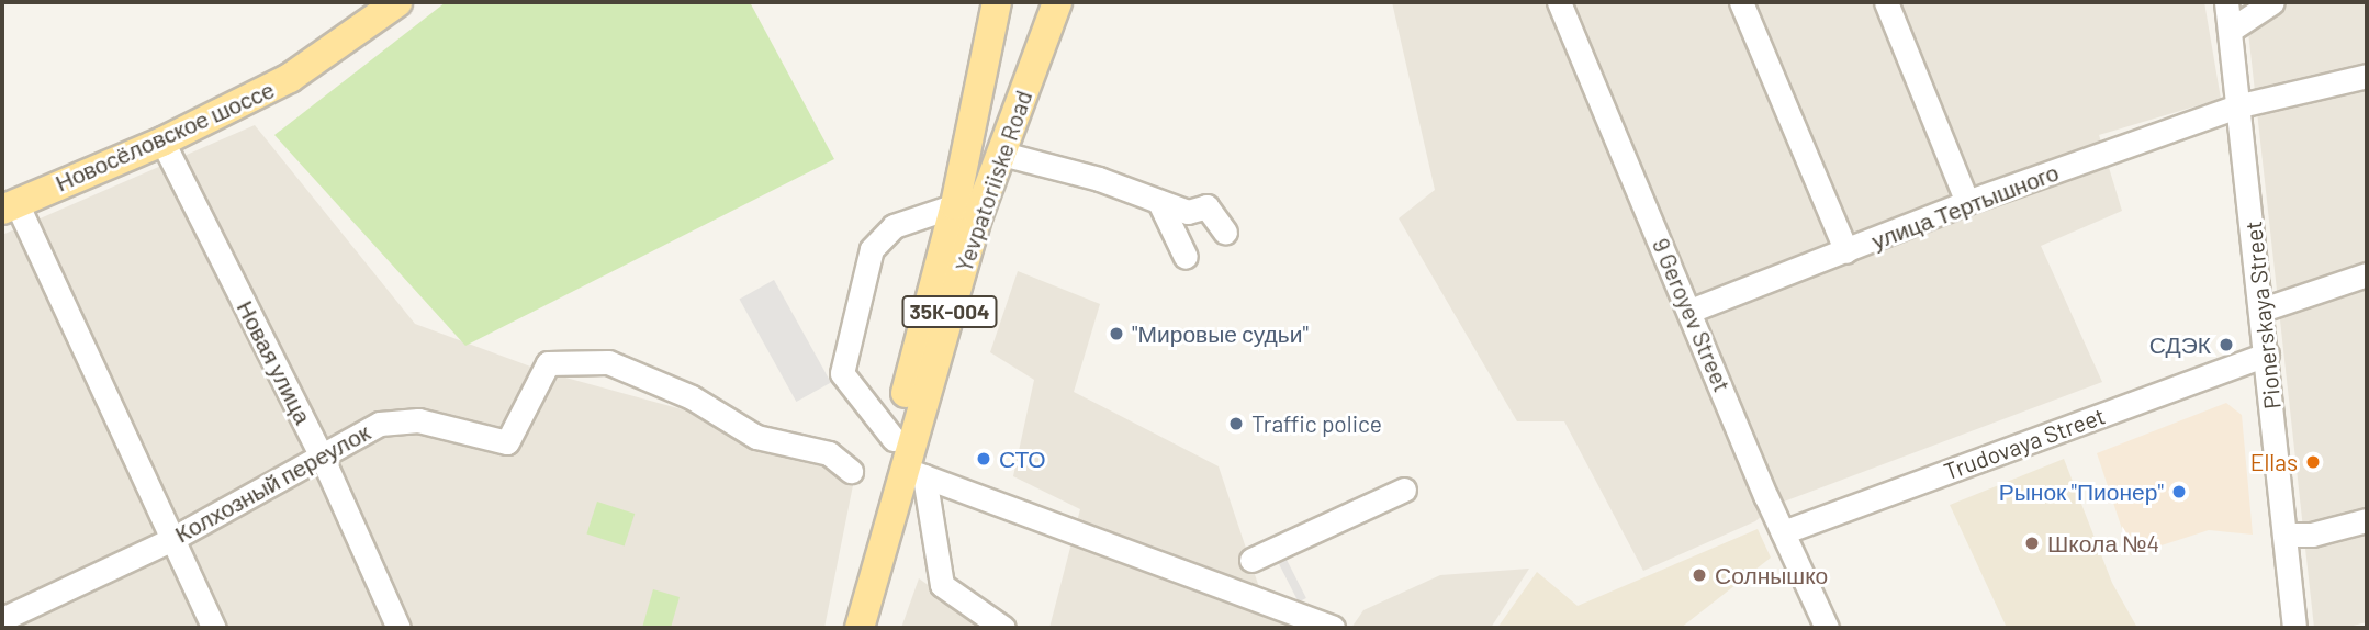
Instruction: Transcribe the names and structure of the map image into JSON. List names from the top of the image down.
{
  "streets": {
    "main road": ["Новосёловское шоссе", "Yevpatoriiske Road", "35К-004"],
    "street": [
      "улица Тертышного",
      "9 Geroyev Street",
      "Pionerskaya Street",
      "Новая улица",
      "Trudovaya Street",
      "Колхозный переулок"
    ]
  },
  "crossings": [
    ["Новосёловское шоссе", "Новая улица"],
    ["улица Тертышного", "9 Geroyev Street"],
    ["улица Тертышного", "Pionerskaya Street"],
    ["9 Geroyev Street", "Trudovaya Street"],
    ["Pionerskaya Street", "Trudovaya Street"],
    ["Новая улица", "Колхозный переулок"]
  ],
  "places": [
    "\"Мировые судьи\"",
    "СДЭК",
    "Traffic police",
    "СТО",
    "Ellas",
    "Рынок \"Пионер\"",
    "Школа №4",
    "Солнышко"
  ]
}
